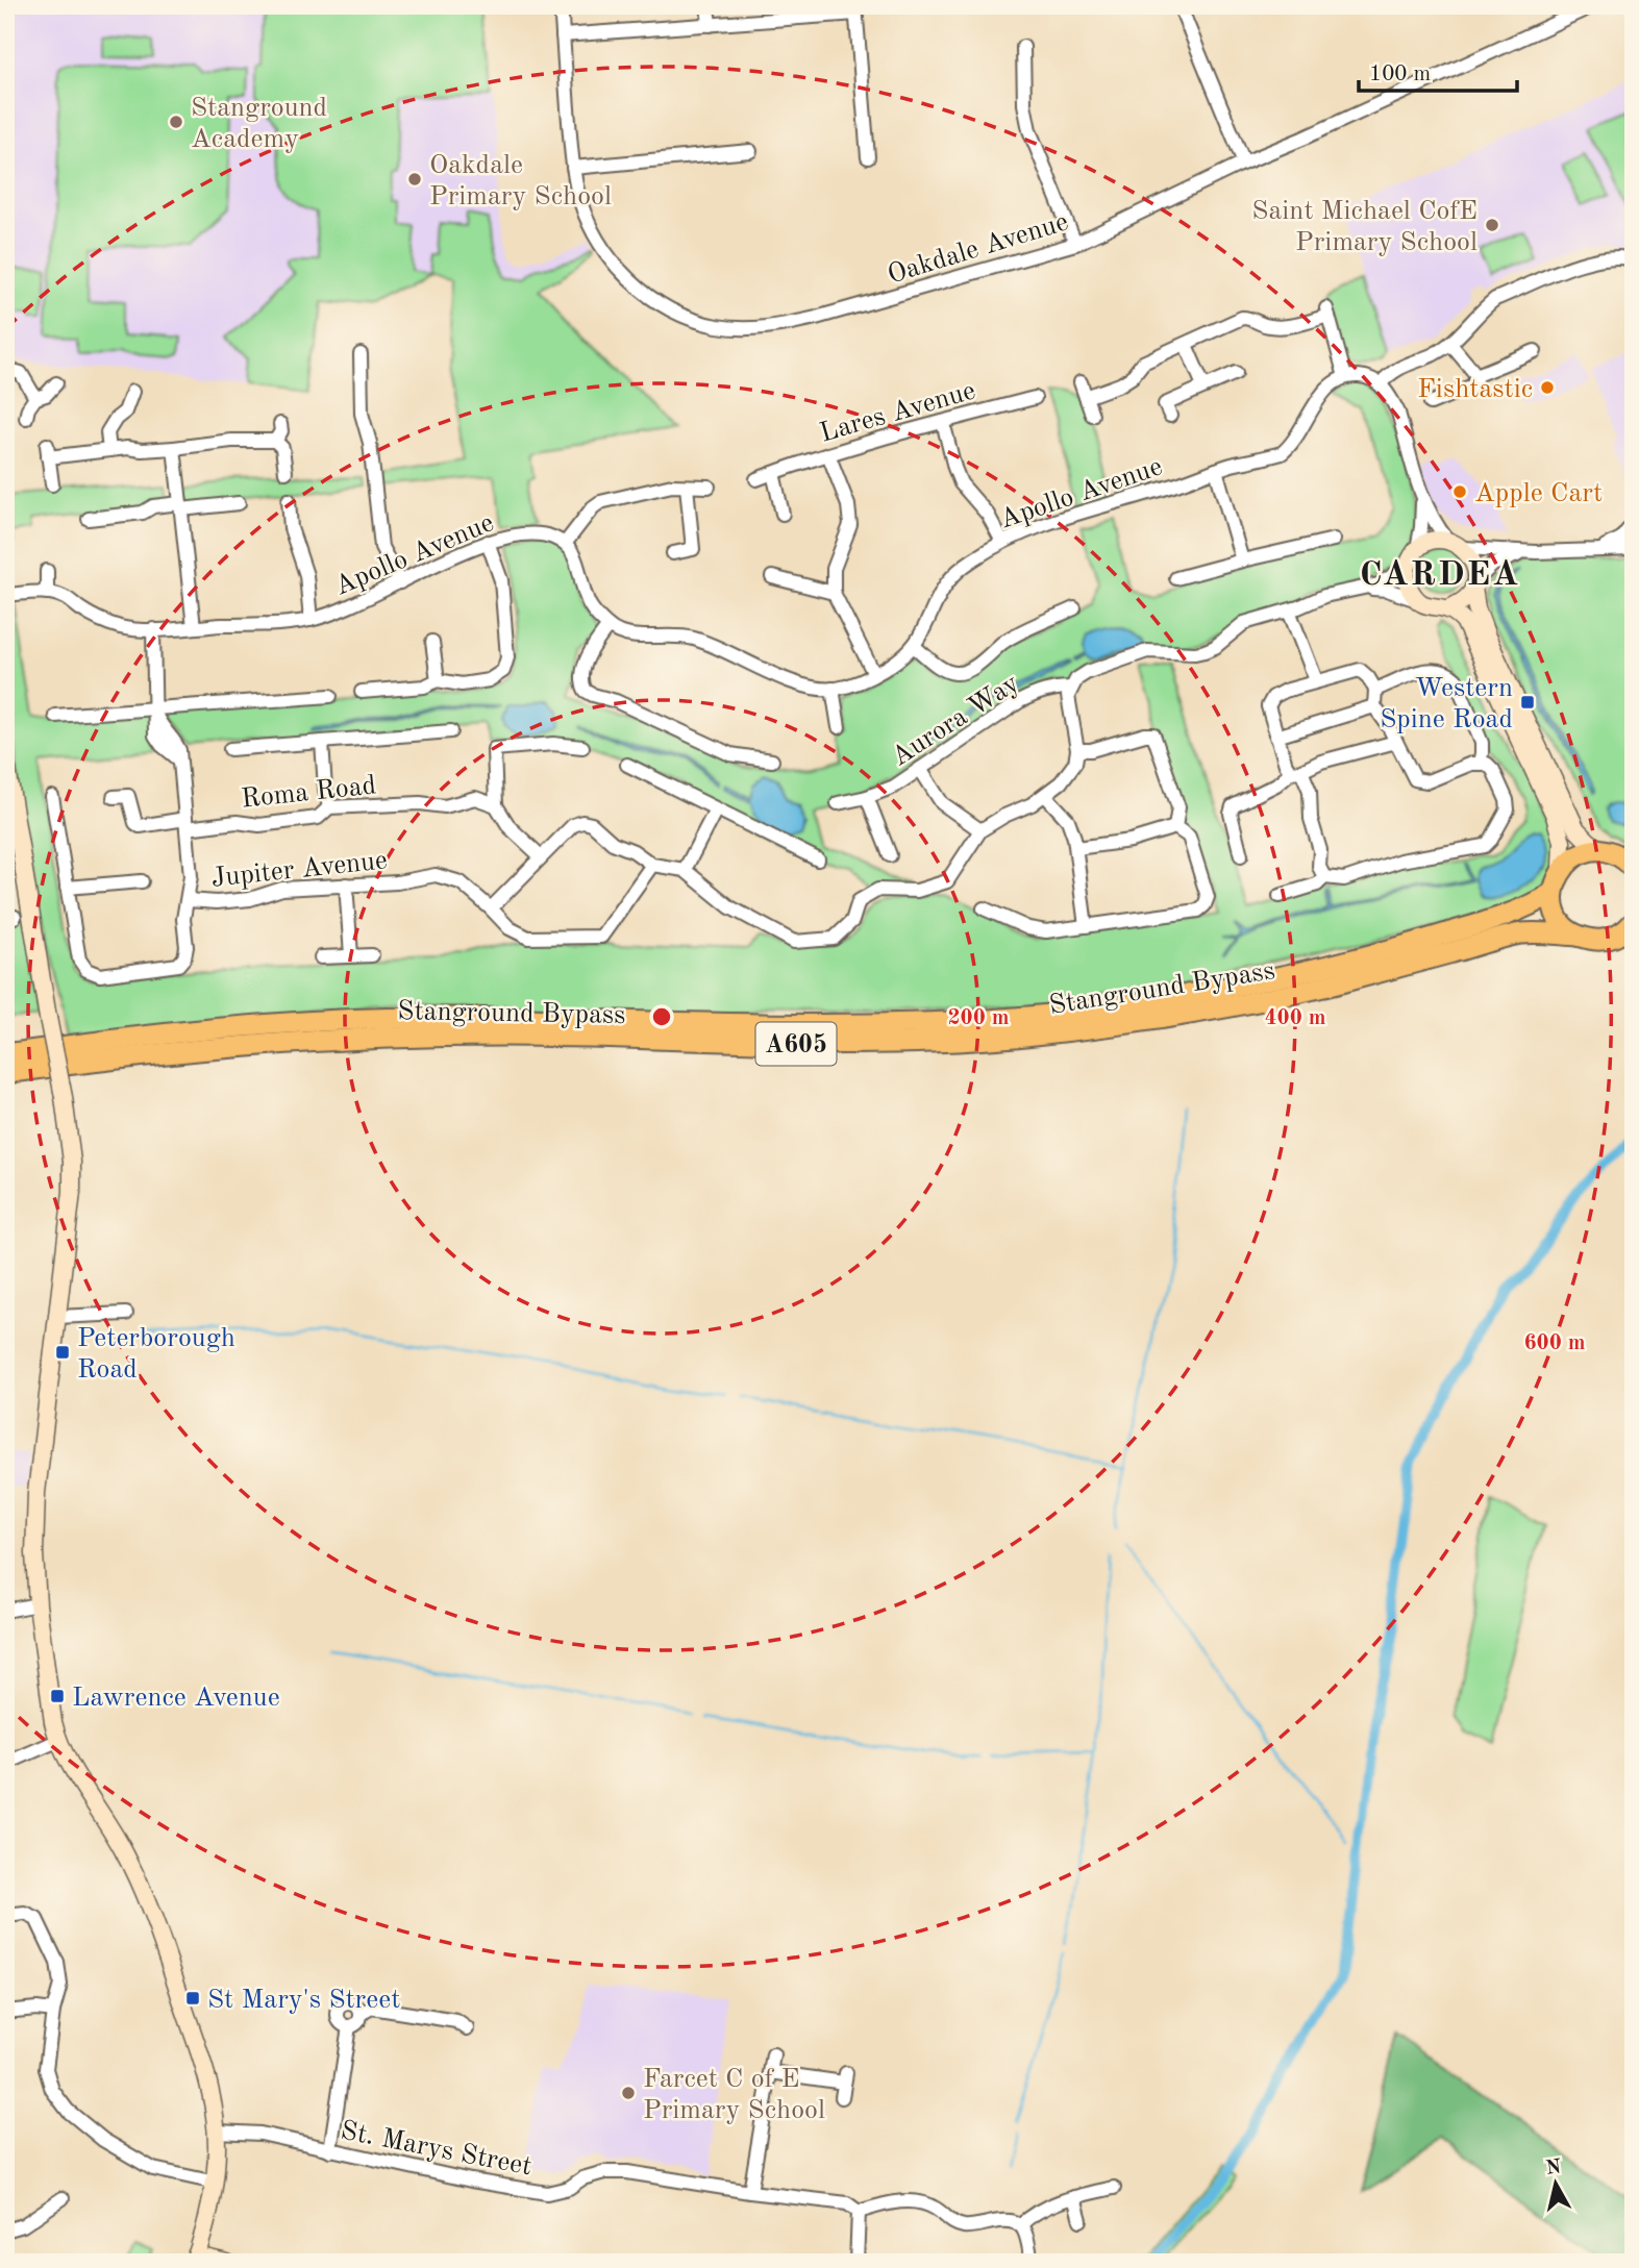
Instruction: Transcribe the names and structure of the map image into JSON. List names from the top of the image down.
{
  "streets": {
    "main road": ["Stanground Bypass", "A605"],
    "street": [
      "Oakdale Avenue",
      "Lares Avenue",
      "Apollo Avenue",
      "Aurora Way",
      "Roma Road",
      "Jupiter Avenue",
      "St. Marys Street"
    ]
  },
  "districts": ["CARDEA"],
  "places": {
    "other": [
      "Stanground Academy",
      "Oakdale Primary School",
      "Saint Michael CofE Primary School",
      "Fishtastic",
      "Apple Cart",
      "Farcet C of E Primary School"
    ],
    "transit": [
      "Western Spine Road",
      "Peterborough Road",
      "Lawrence Avenue",
      "St Mary's Street"
    ]
  },
  "scale_bar": "100 m",
  "north": "top",
  "rings": ["200 m", "400 m", "600 m"]
}
